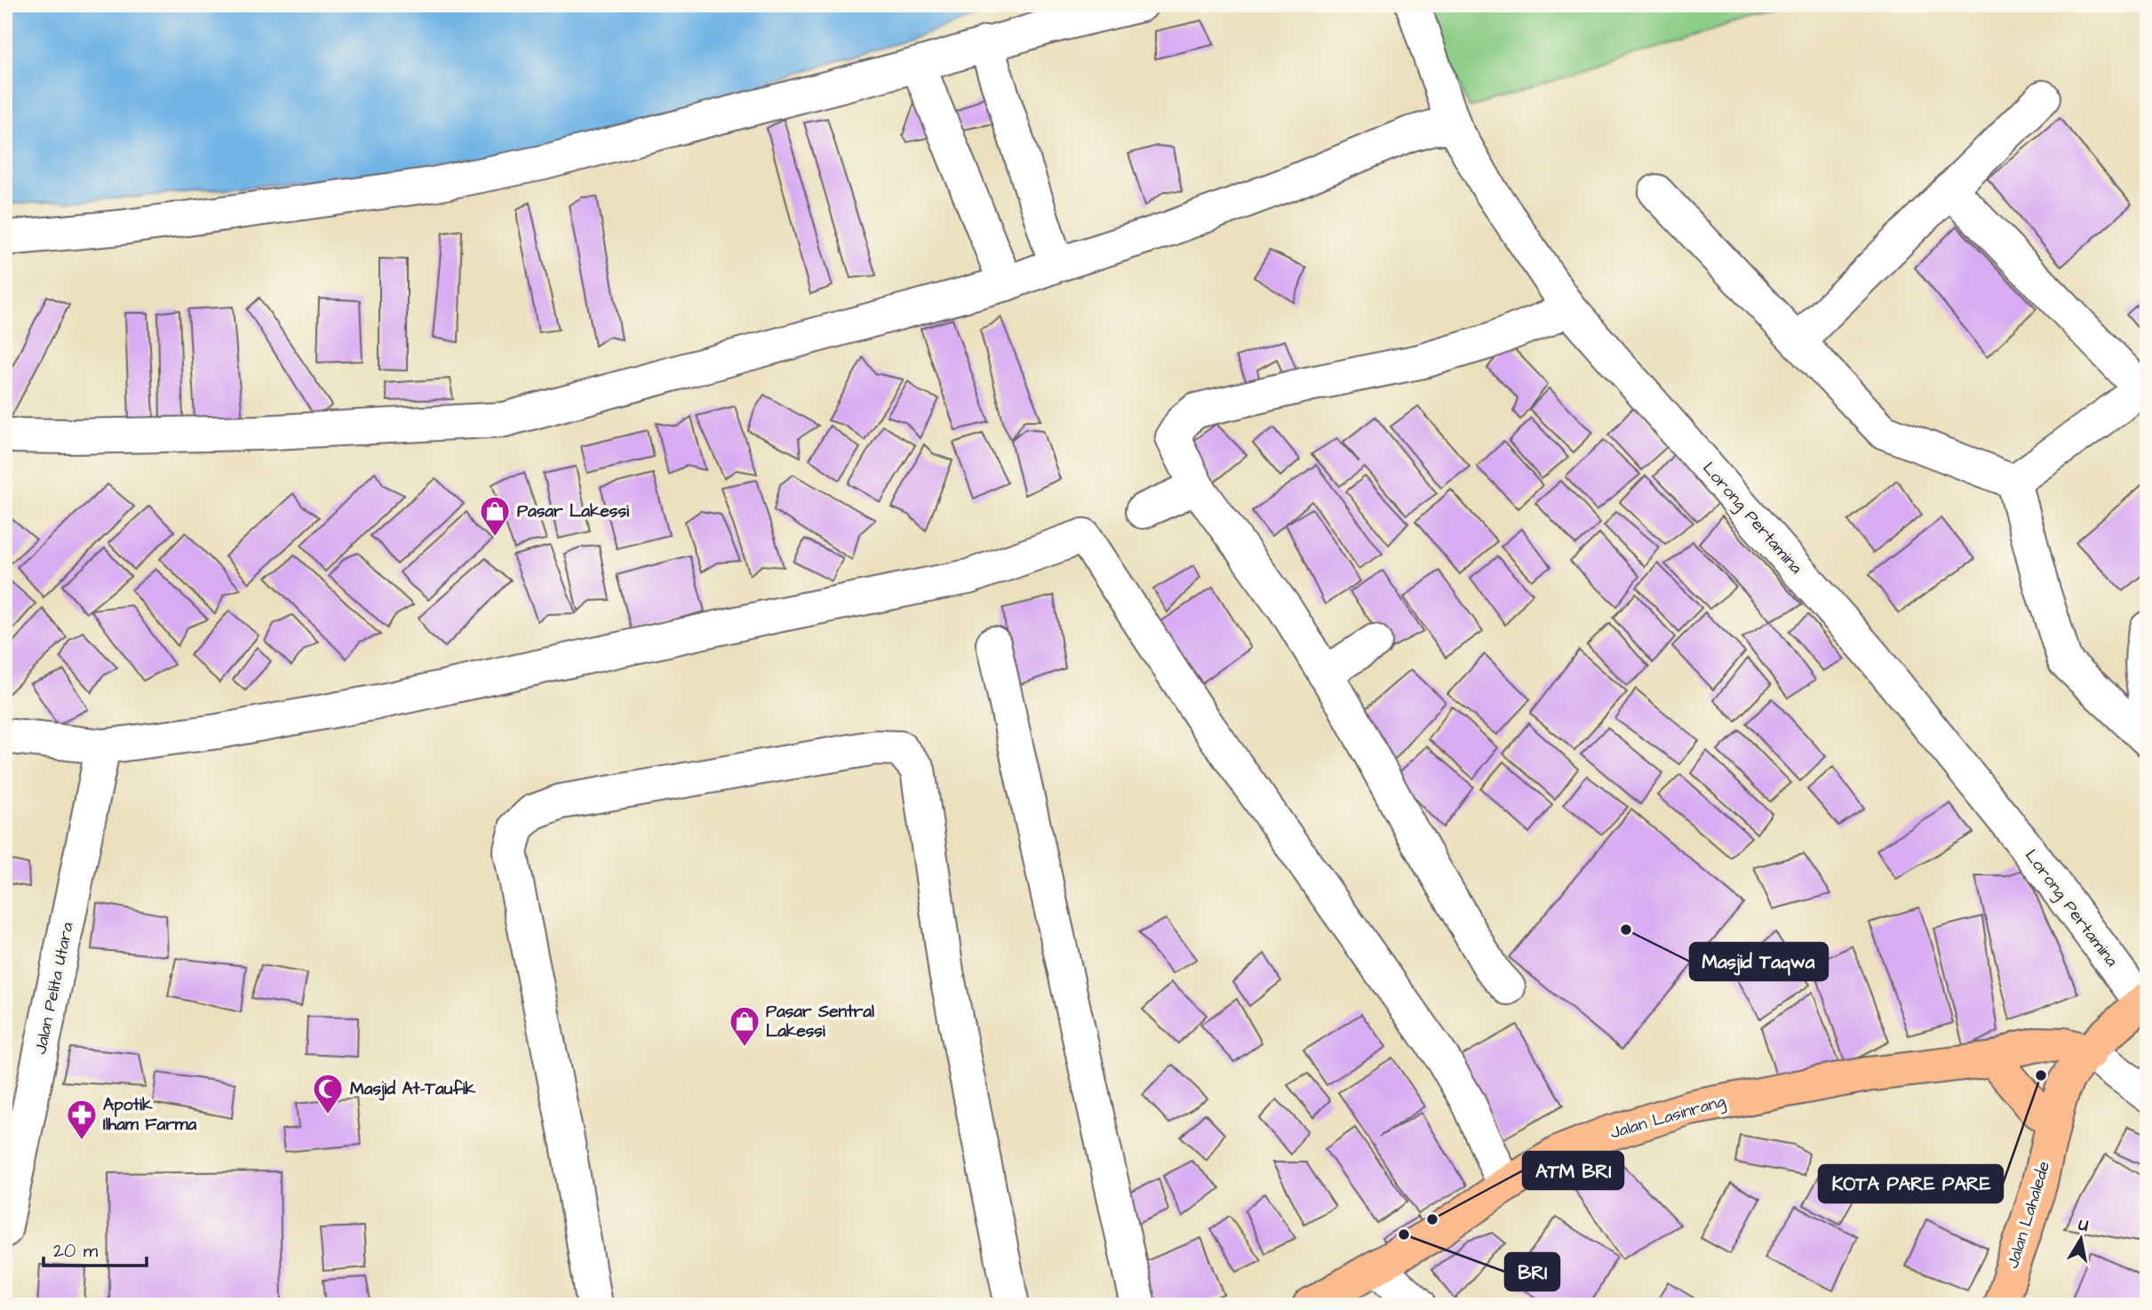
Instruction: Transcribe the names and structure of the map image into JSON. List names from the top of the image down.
{
  "streets": {
    "main road": ["Jalan Lasinrang", "Jalan Lahalede"],
    "street": ["Lorong Pertamina", "Jalan Pelita Utara"]
  },
  "crossings": [
    ["Lorong Pertamina", "Jalan Lahalede"],
    ["Jalan Lasinrang", "Jalan Lahalede"]
  ],
  "places": {
    "shop": ["Pasar Lakessi", "Pasar Sentral Lakessi"],
    "other": [
      "Masjid Taqwa",
      "KOTA PARE PARE",
      "ATM BRI",
      "BRI"
    ],
    "mosque": ["Masjid At-Taufik"],
    "pharmacy": ["Apotik Ilham Farma"]
  },
  "scale_bar": "20 m",
  "north": "top"
}
